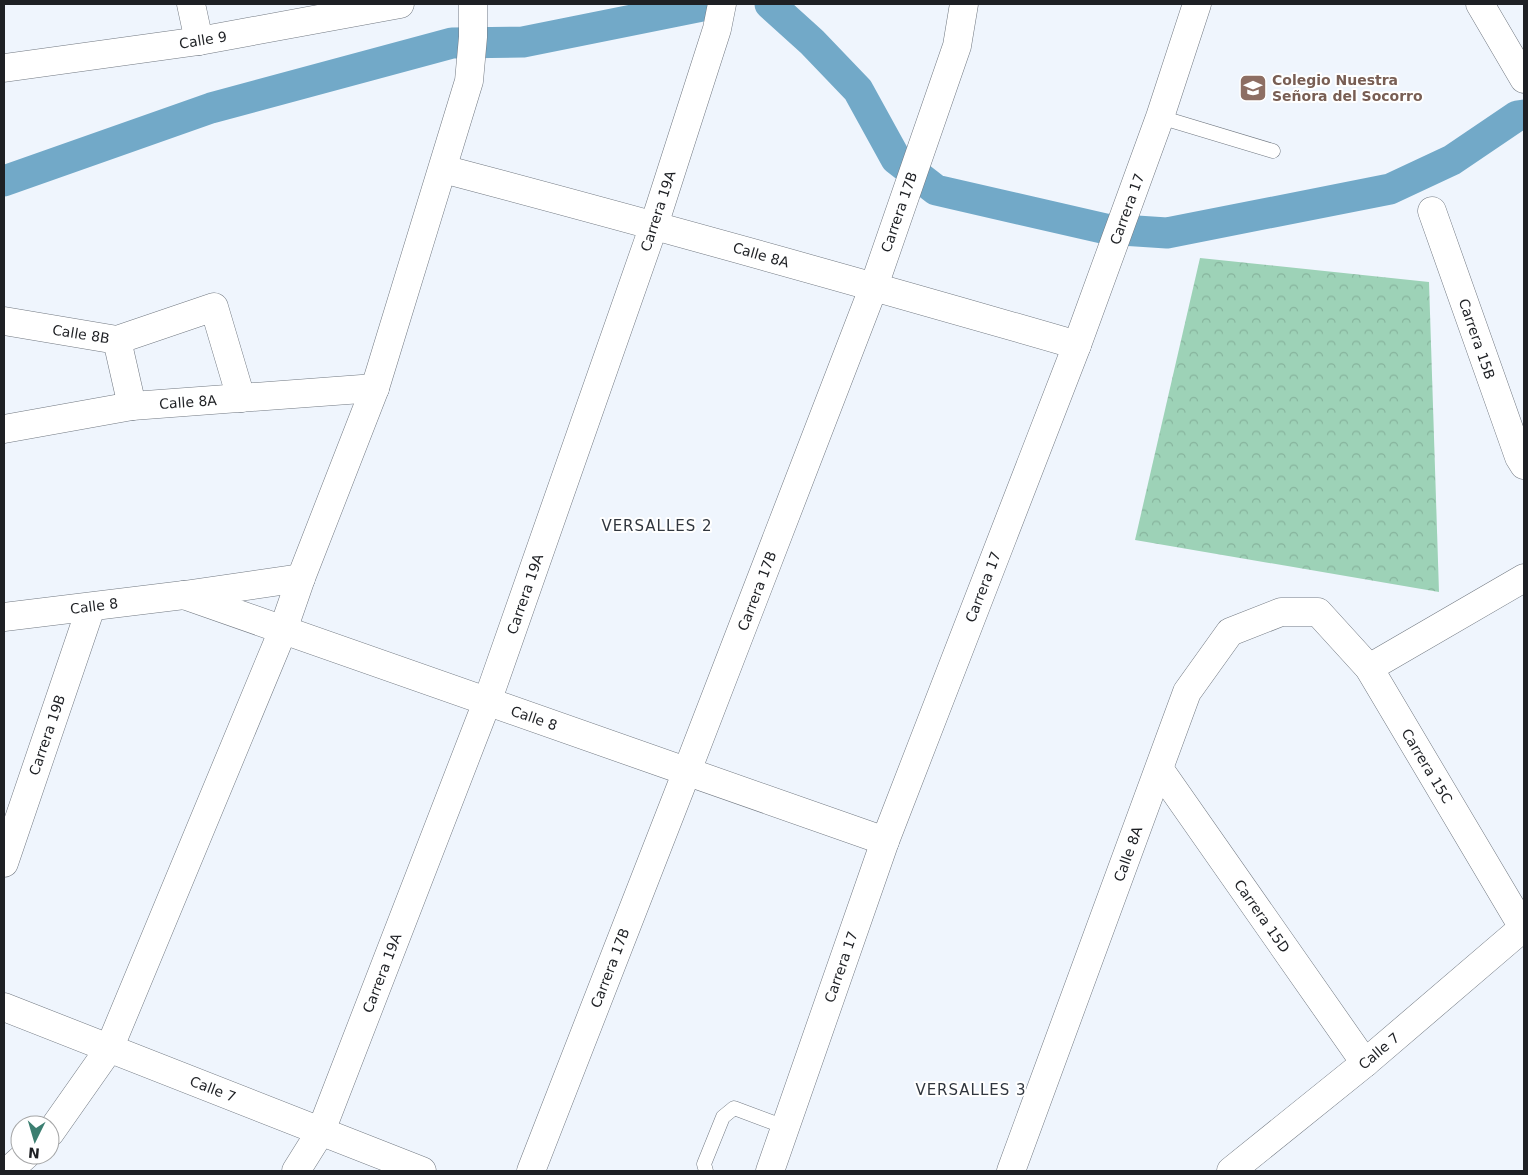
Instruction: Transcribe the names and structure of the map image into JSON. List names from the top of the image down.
{
  "streets": {
    "street": [
      "Calle 9",
      "Carrera 17",
      "Carrera 19A",
      "Carrera 17B",
      "Calle 8A",
      "Calle 8B",
      "Carrera 15B",
      "Calle 8",
      "Carrera 19B",
      "Carrera 15C",
      "Carrera 15D",
      "Calle 7"
    ]
  },
  "crossings": [
    ["Carrera 17", "Calle 8A"],
    ["Carrera 17", "Calle 8"],
    ["Carrera 19A", "Calle 8A"],
    ["Carrera 19A", "Calle 8"],
    ["Carrera 19A", "Calle 7"],
    ["Carrera 17B", "Calle 8A"],
    ["Carrera 17B", "Calle 8"],
    ["Calle 8A", "Calle 8B"],
    ["Calle 8A", "Carrera 15C"],
    ["Calle 8A", "Carrera 15D"],
    ["Calle 8", "Carrera 19B"],
    ["Carrera 15C", "Calle 7"],
    ["Carrera 15D", "Calle 7"]
  ],
  "districts": ["VERSALLES 2", "VERSALLES 3"],
  "places": {
    "school or university": ["Colegio Nuestra Señora del Socorro"]
  },
  "north": "bottom"
}
